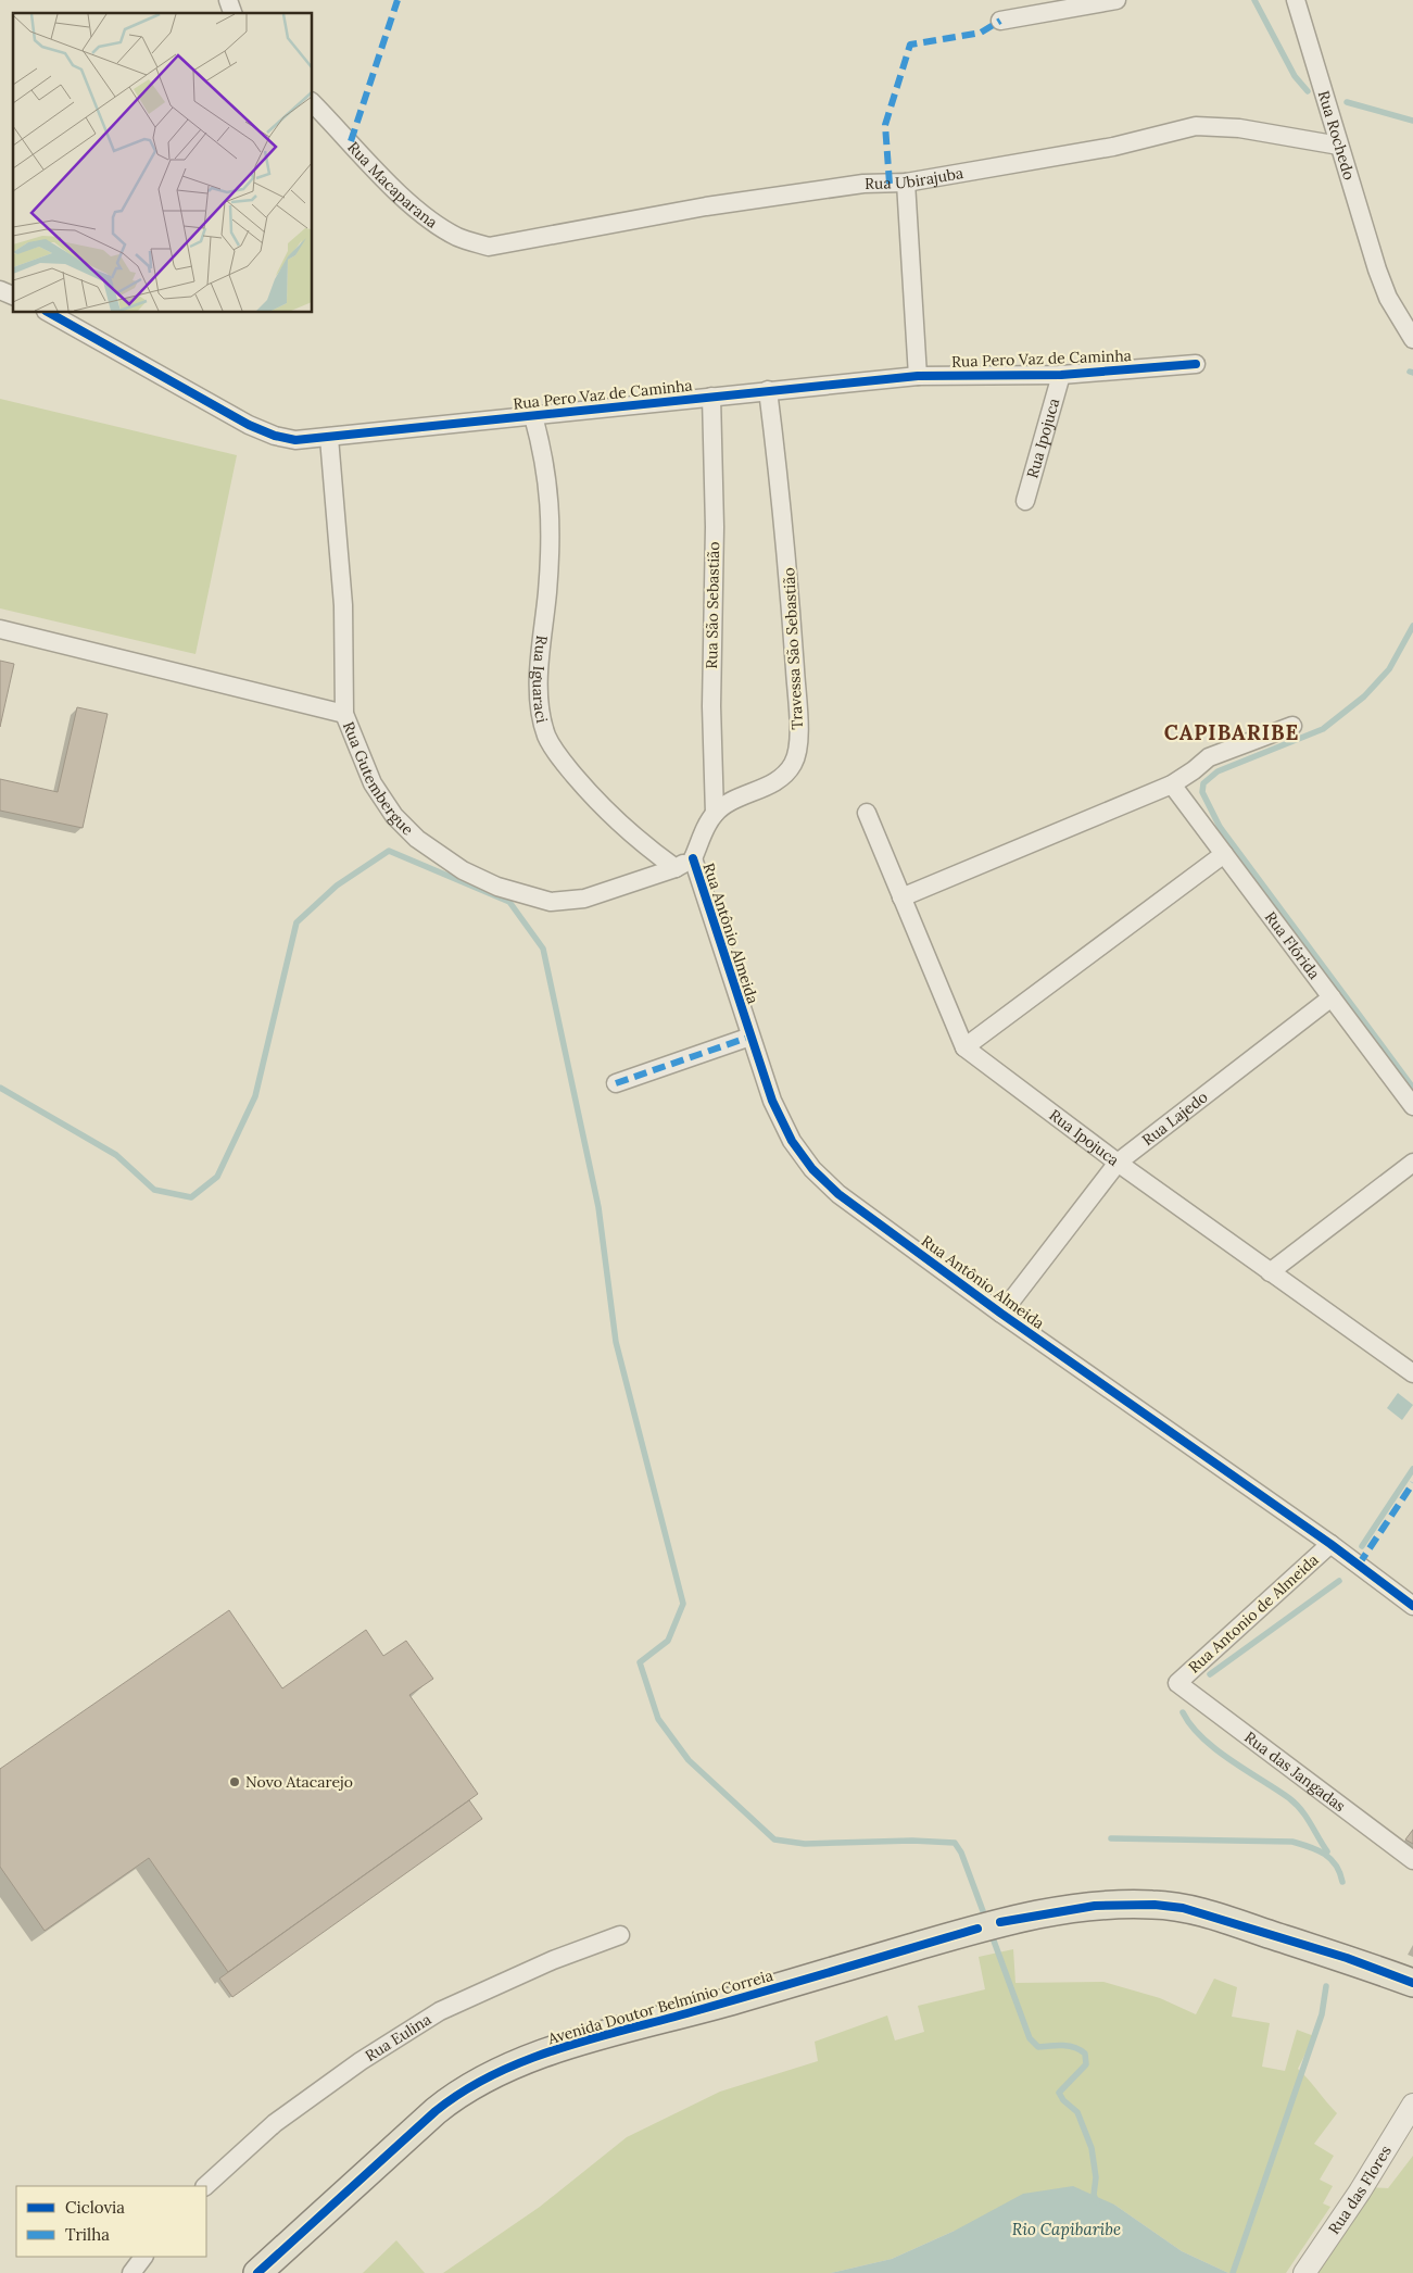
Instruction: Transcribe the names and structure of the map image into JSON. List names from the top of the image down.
{
  "streets": {
    "main road": ["Avenida Doutor Belmínio Correia"],
    "street": [
      "Rua Rochedo",
      "Rua Ubirajuba",
      "Rua Macaparana",
      "Rua Pero Vaz de Caminha",
      "Rua Ipojuca",
      "Rua São Sebastião",
      "Travessa São Sebastião",
      "Rua Iguaraci",
      "Rua Gutembergue",
      "Rua Antônio Almeida",
      "Rua Flórida",
      "Rua Lajedo",
      "Rua Antonio de Almeida",
      "Rua das Jangadas",
      "Rua Eulina",
      "Rua das Flores"
    ]
  },
  "crossings": [
    ["Rua Rochedo", "Rua Ubirajuba"],
    ["Rua Ubirajuba", "Rua Macaparana"],
    ["Rua Pero Vaz de Caminha", "Rua Ipojuca"],
    ["Rua Pero Vaz de Caminha", "Rua São Sebastião"],
    ["Rua Pero Vaz de Caminha", "Travessa São Sebastião"],
    ["Rua Pero Vaz de Caminha", "Rua Iguaraci"],
    ["Rua Pero Vaz de Caminha", "Rua Gutembergue"],
    ["Rua Ipojuca", "Rua Lajedo"],
    ["Rua São Sebastião", "Travessa São Sebastião"],
    ["Rua Iguaraci", "Rua Gutembergue"],
    ["Rua Antônio Almeida", "Rua Lajedo"],
    ["Rua Antônio Almeida", "Rua Antonio de Almeida"],
    ["Rua Flórida", "Rua Lajedo"],
    ["Rua Antonio de Almeida", "Rua das Jangadas"]
  ],
  "districts": ["CAPIBARIBE"],
  "water": ["Rio Capibaribe"],
  "places": ["Novo Atacarejo"],
  "legend": ["Ciclovia", "Trilha"]
}
